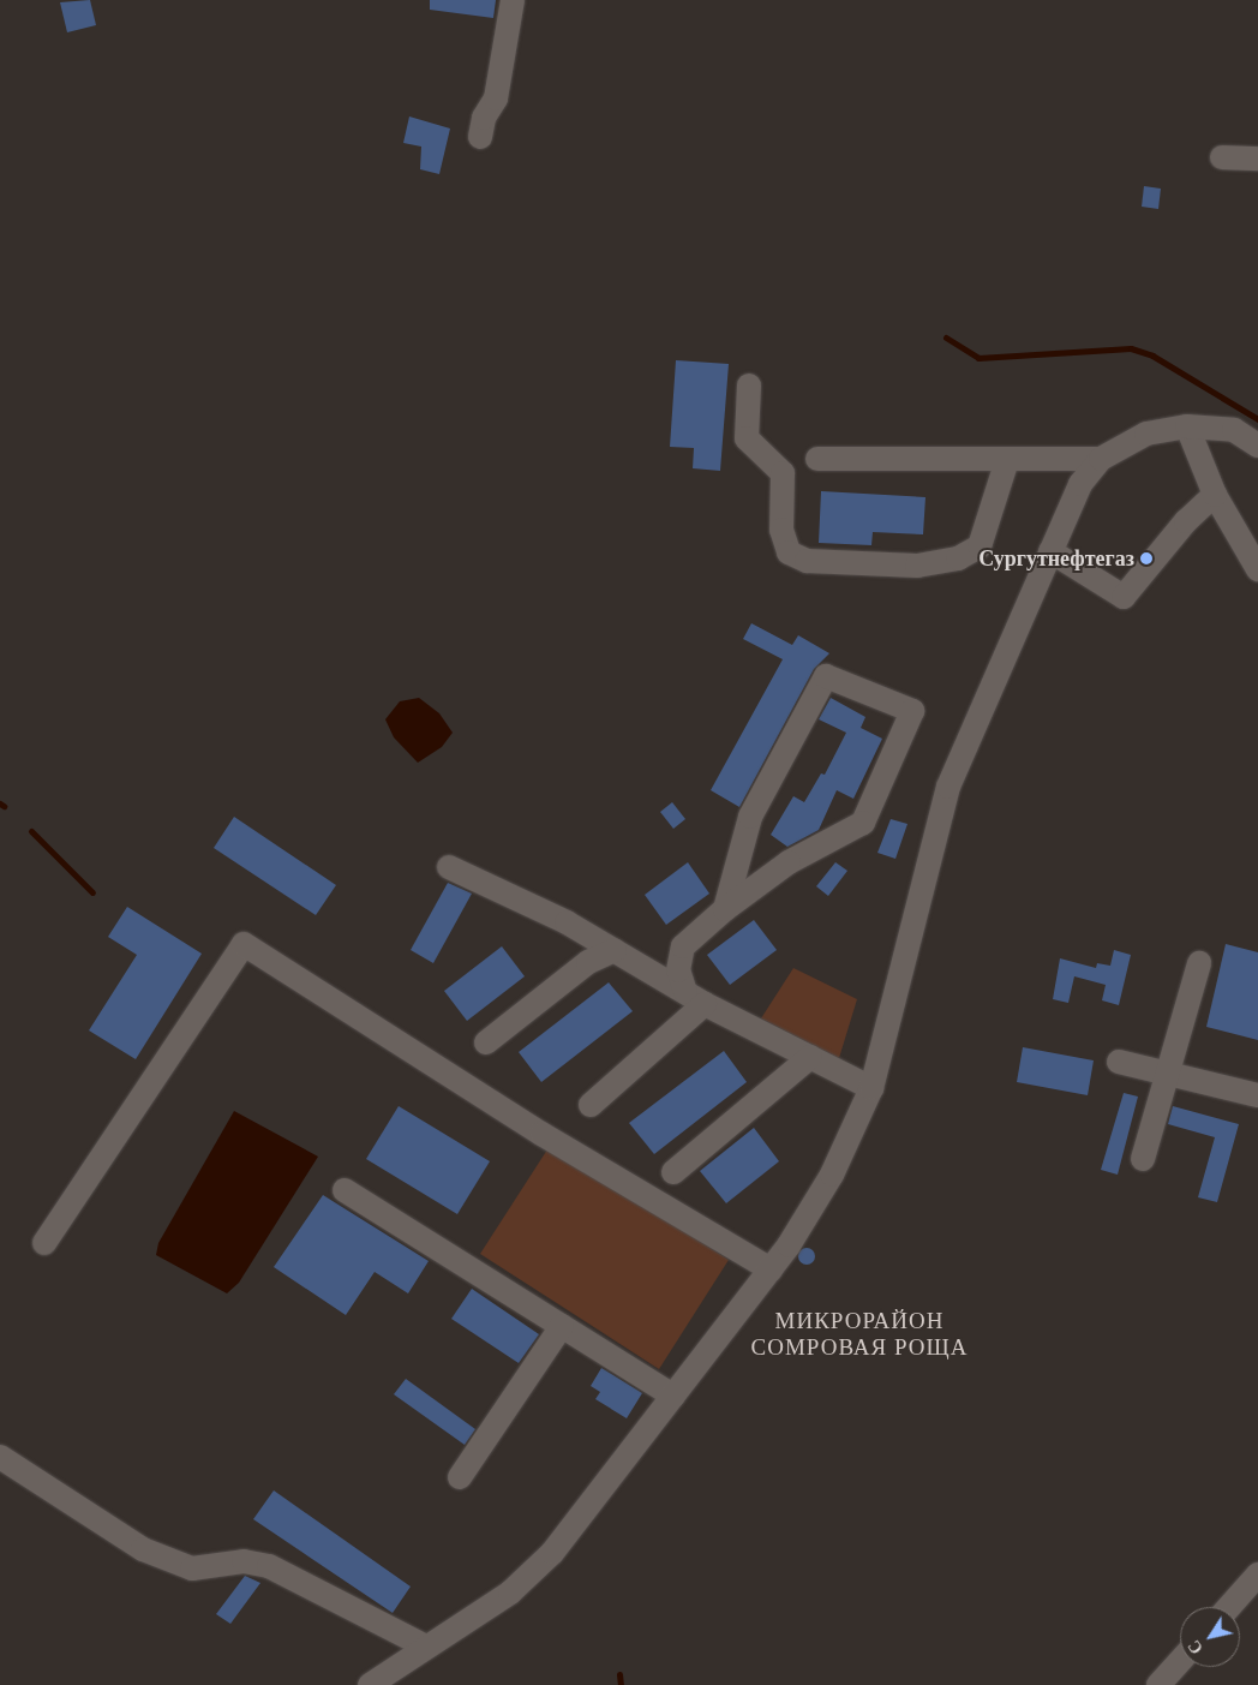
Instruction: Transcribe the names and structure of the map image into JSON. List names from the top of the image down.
{
  "districts": ["МИКРОРАЙОН СОМРОВАЯ РОЩА"],
  "places": ["Сургутнефтегаз"],
  "north": "bottom left"
}
